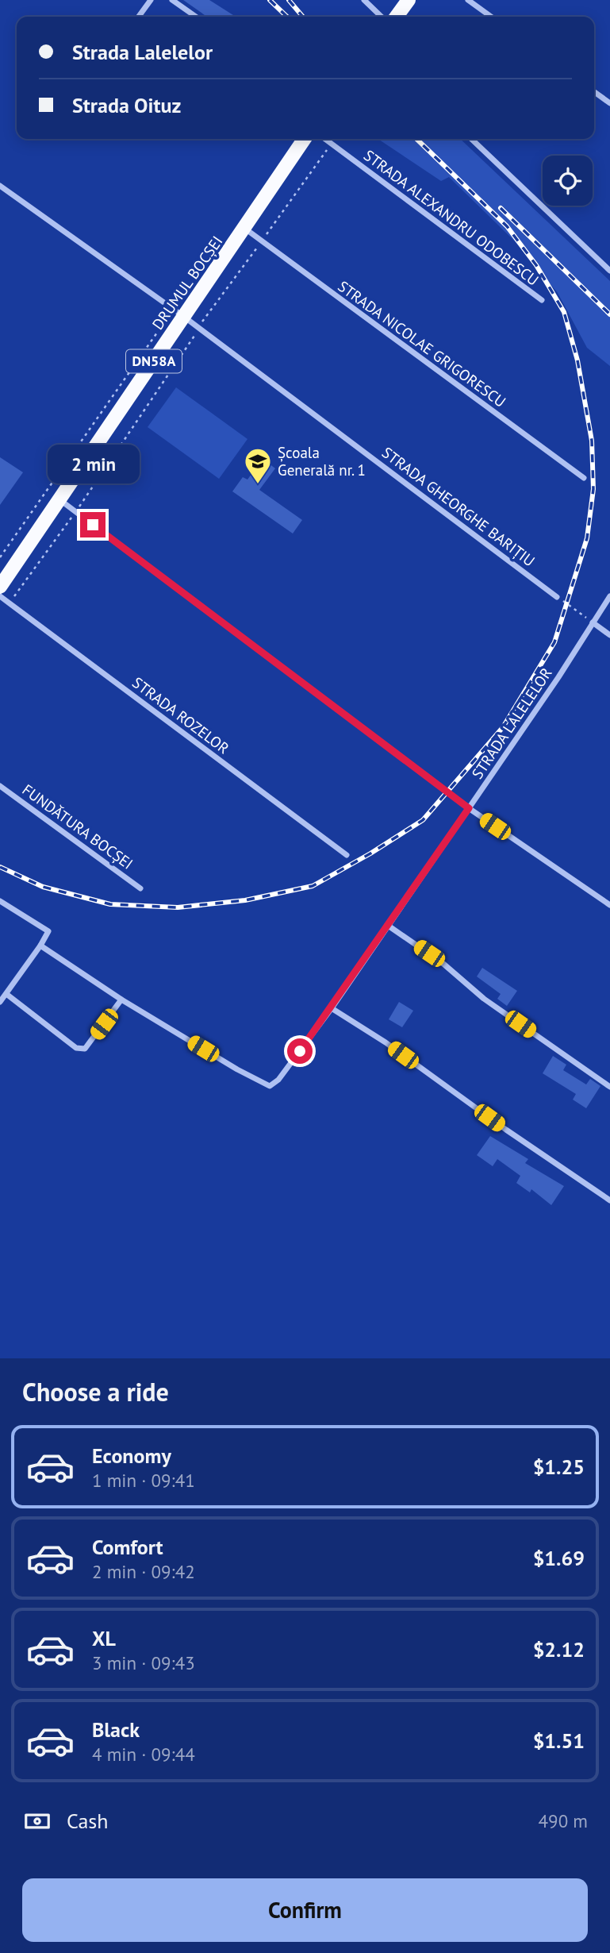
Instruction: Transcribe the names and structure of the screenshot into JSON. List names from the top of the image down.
{
  "streets": {
    "main road": ["DRUMUL BOCȘEI", "DN58A"],
    "street": [
      "STRADA ALEXANDRU ODOBESCU",
      "STRADA NICOLAE GRIGORESCU",
      "STRADA GHEORGHE BARIȚIU",
      "STRADA ROZELOR",
      "STRADA LALELELOR",
      "FUNDĂTURA BOCȘEI"
    ]
  },
  "crossings": [
    ["DRUMUL BOCȘEI", "STRADA NICOLAE GRIGORESCU"],
    ["DRUMUL BOCȘEI", "STRADA GHEORGHE BARIȚIU"]
  ],
  "places": {
    "school or university": ["Școala Generală nr. 1"]
  },
  "page": {
    "banner": ["Strada Lalelelor", "Strada Oituz"],
    "bubble": "2 min",
    "heading": "Choose a ride",
    "list": [
      {
        "name": "Economy",
        "note": "1 min · 09:41",
        "value": "$1.25"
      },
      {
        "name": "Comfort",
        "note": "2 min · 09:42",
        "value": "$1.69"
      },
      {
        "name": "XL",
        "note": "3 min · 09:43",
        "value": "$2.12"
      },
      {
        "name": "Black",
        "note": "4 min · 09:44",
        "value": "$1.51"
      }
    ],
    "pay": ["Cash", "490 m"],
    "buttons": "Confirm"
  }
}
